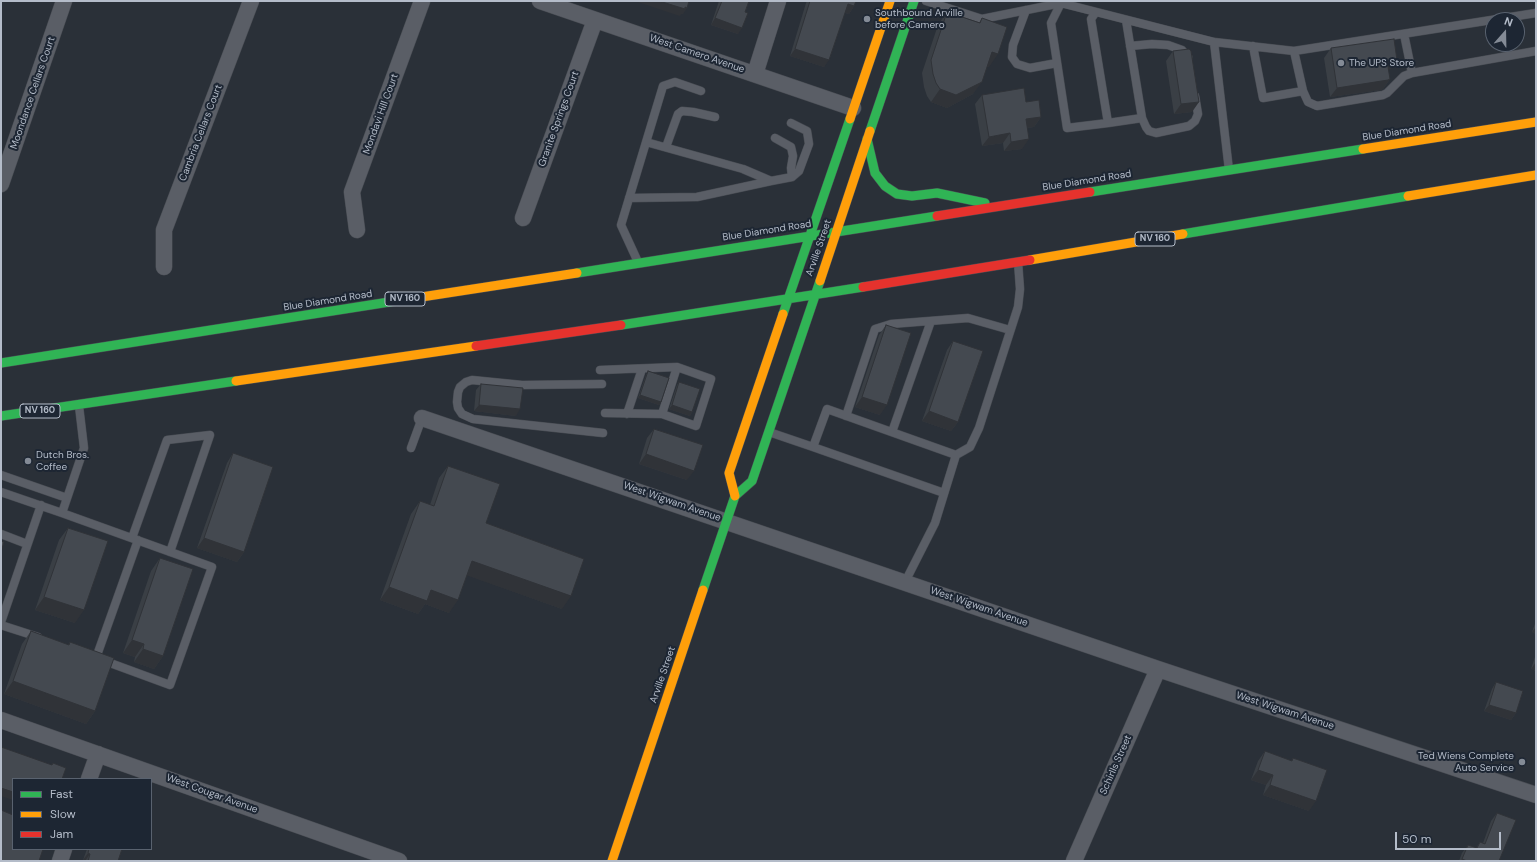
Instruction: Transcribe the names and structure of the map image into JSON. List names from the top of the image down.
{
  "streets": {
    "main road": ["Blue Diamond Road", "NV 160", "Arville Street"],
    "street": [
      "West Camero Avenue",
      "Moondance Cellars Court",
      "Mondavi Hill Court",
      "Granite Springs Court",
      "Cambria Cellars Court",
      "West Wigwam Avenue",
      "Schirlls Street",
      "West Cougar Avenue"
    ]
  },
  "crossings": [
    ["West Camero Avenue", "Granite Springs Court"],
    ["West Camero Avenue", "Arville Street"],
    ["Blue Diamond Road", "Arville Street"],
    ["NV 160", "Arville Street"],
    ["Arville Street", "West Wigwam Avenue"],
    ["West Wigwam Avenue", "Schirlls Street"]
  ],
  "places": [
    "Southbound Arville before Camero",
    "The UPS Store",
    "Dutch Bros. Coffee",
    "Ted Wiens Complete Auto Service"
  ],
  "legend": ["Fast", "Slow", "Jam"],
  "scale_bar": "50 m",
  "north": "top"
}
